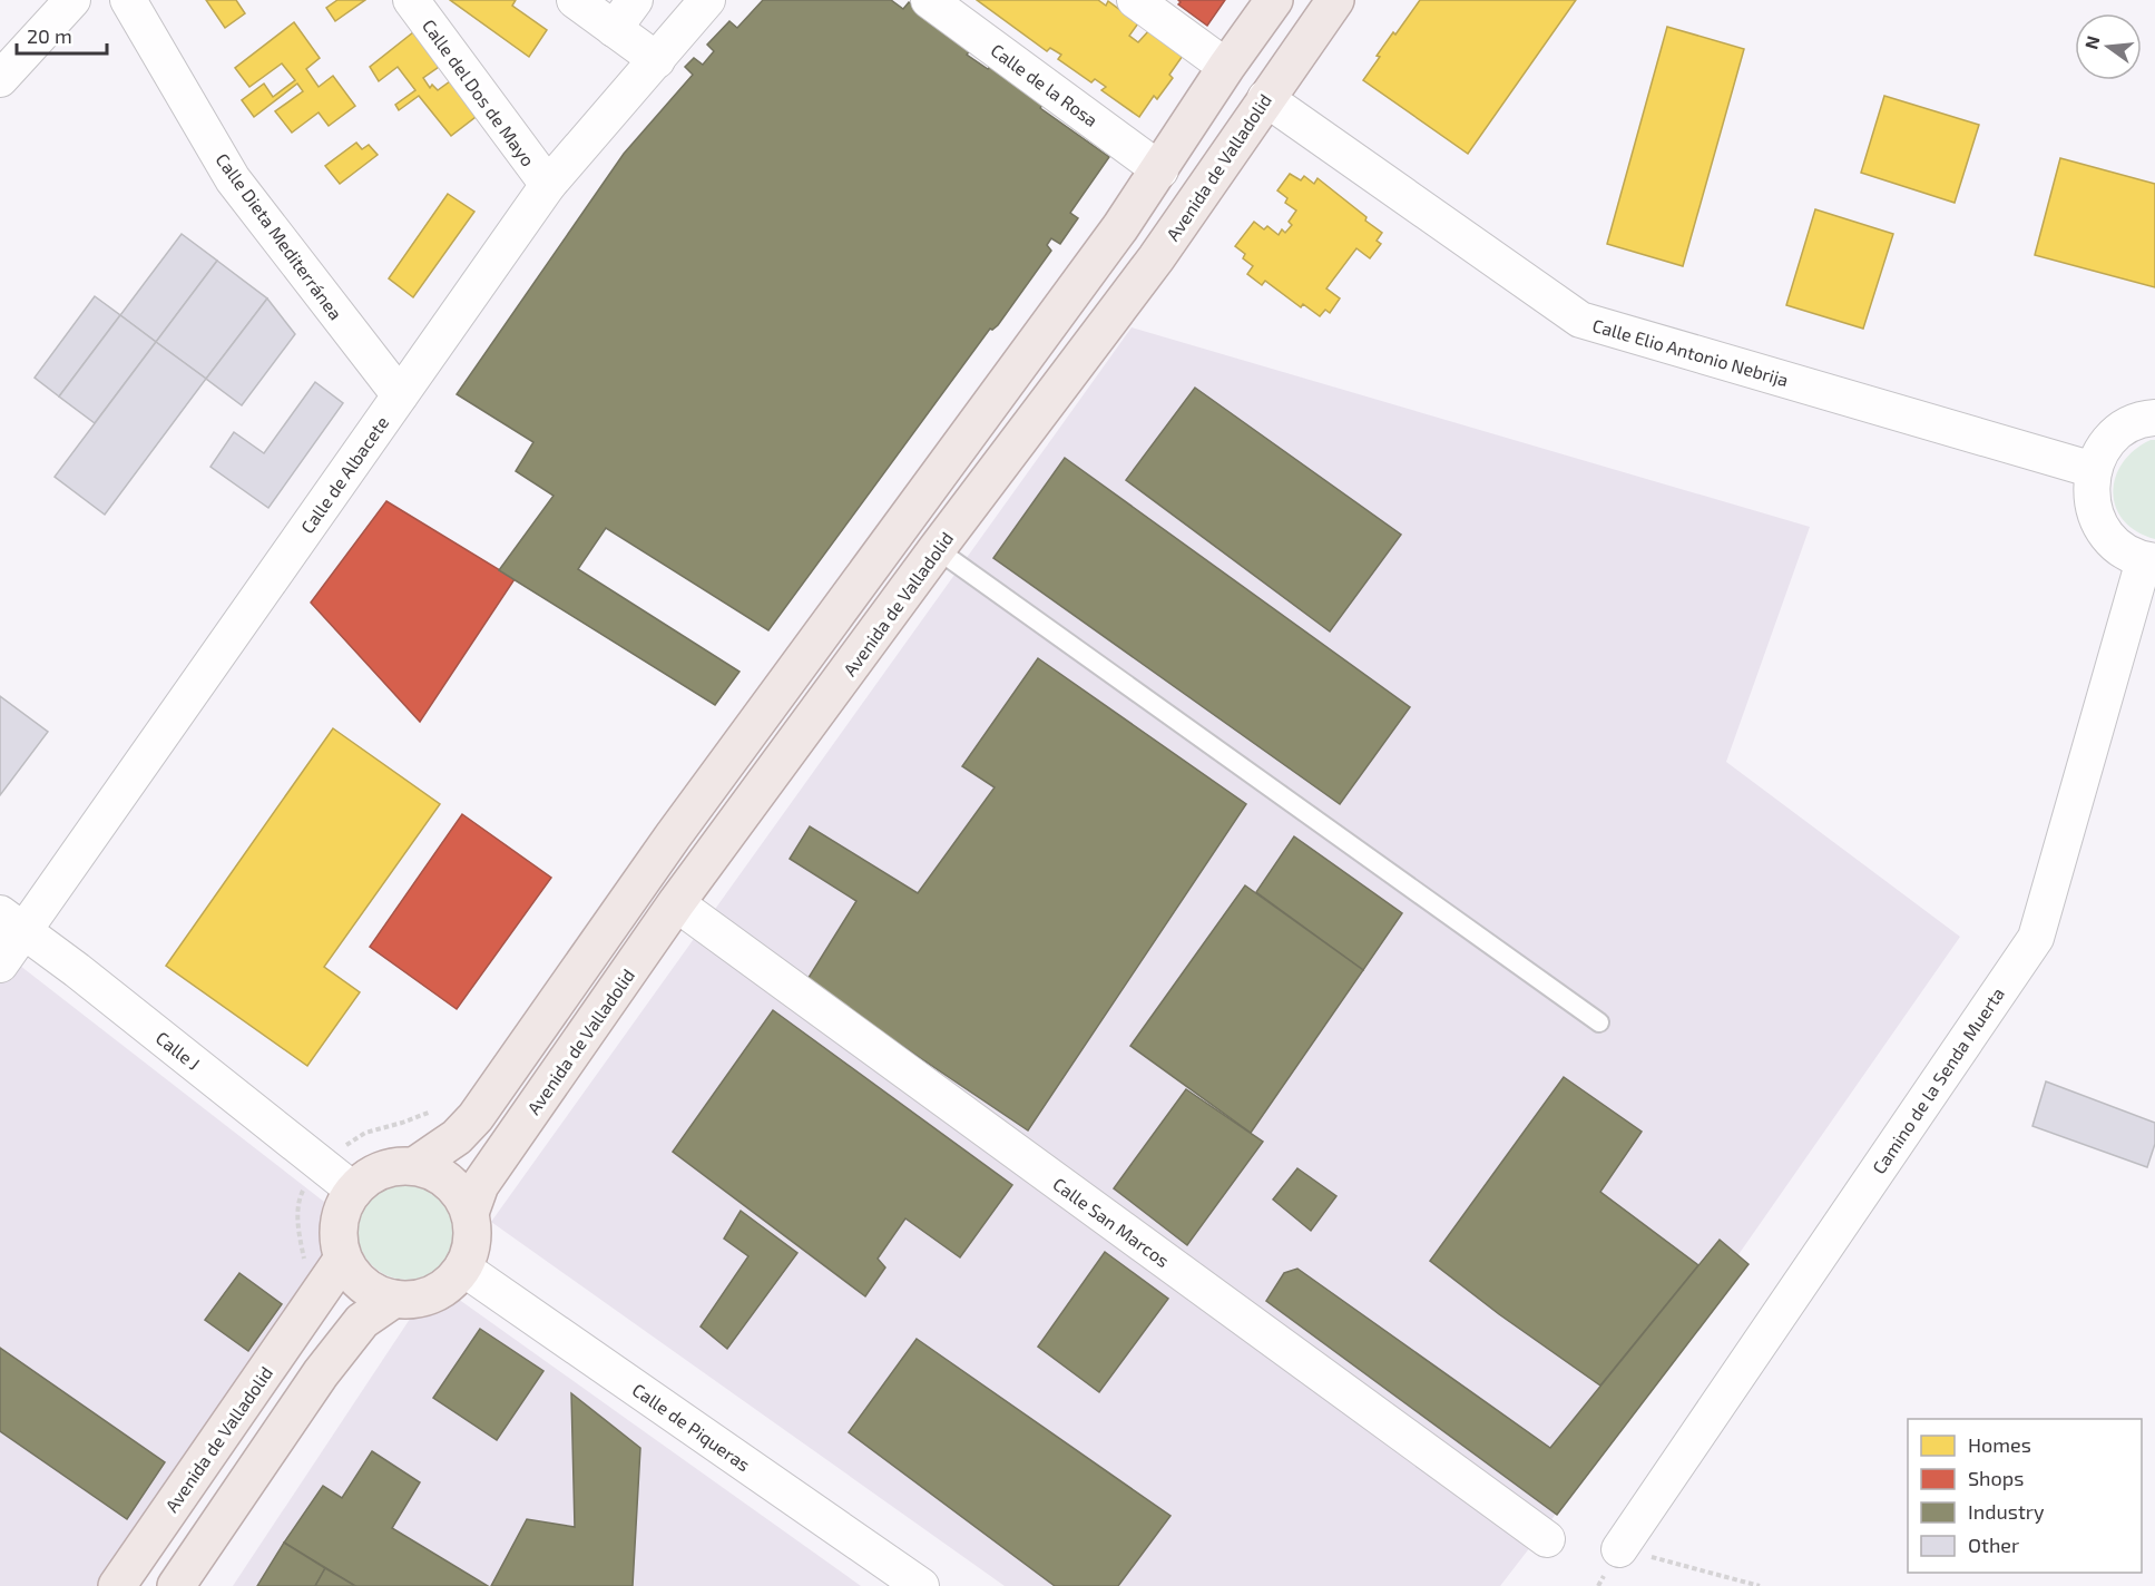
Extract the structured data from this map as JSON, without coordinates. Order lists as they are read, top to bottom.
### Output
{
  "streets": {
    "main road": ["Avenida de Valladolid"],
    "street": [
      "Calle de la Rosa",
      "Calle del Dos de Mayo",
      "Calle Dieta Mediterránea",
      "Calle Elio Antonio Nebrija",
      "Calle de Albacete",
      "Calle J",
      "Camino de la Senda Muerta",
      "Calle San Marcos",
      "Calle de Piqueras"
    ]
  },
  "crossings": [
    ["Calle del Dos de Mayo", "Calle de Albacete"],
    ["Avenida de Valladolid", "Calle Elio Antonio Nebrija"],
    ["Avenida de Valladolid", "Calle J"],
    ["Avenida de Valladolid", "Calle San Marcos"],
    ["Avenida de Valladolid", "Calle de Piqueras"],
    ["Calle Dieta Mediterránea", "Calle de Albacete"],
    ["Calle de Albacete", "Calle J"],
    ["Calle J", "Calle de Piqueras"]
  ],
  "legend": [
    "Homes",
    "Shops",
    "Industry",
    "Other"
  ],
  "scale_bar": "20 m",
  "north": "left"
}
